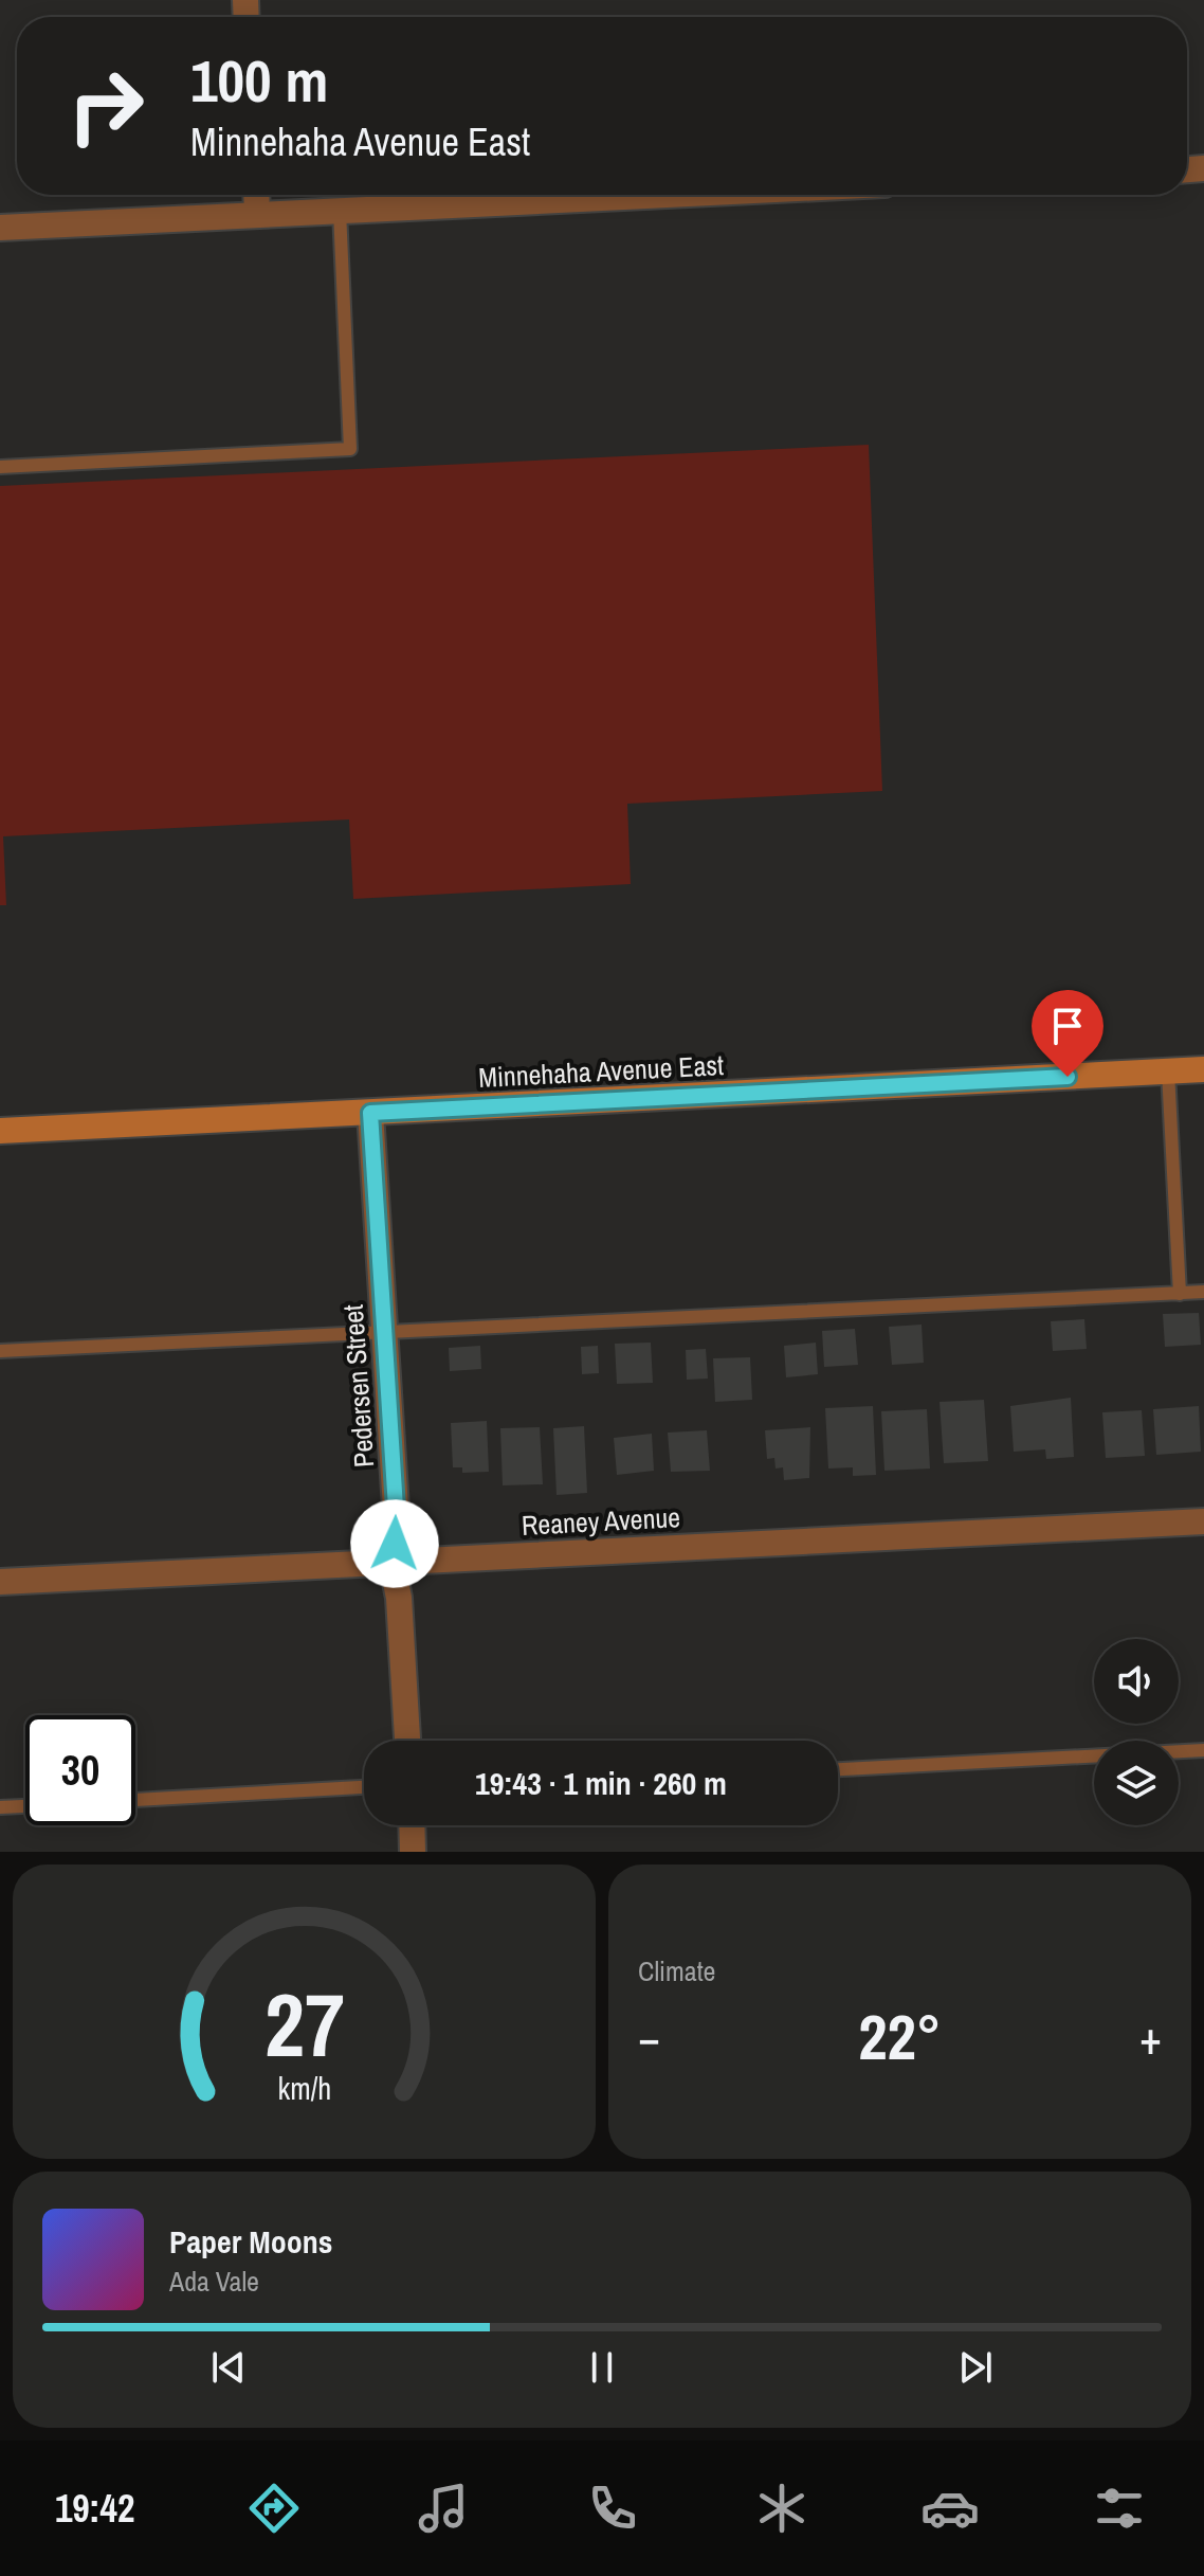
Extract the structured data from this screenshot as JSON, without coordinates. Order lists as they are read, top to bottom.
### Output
{
  "streets": {
    "main road": ["Minnehaha Avenue East"],
    "street": ["Pedersen Street", "Reaney Avenue"]
  },
  "crossings": [
    ["Minnehaha Avenue East", "Pedersen Street"],
    ["Pedersen Street", "Reaney Avenue"]
  ],
  "page": {
    "turn": ["100 m", "Minnehaha Avenue East"],
    "limit": "30",
    "trip": "19:43 · 1 min · 260 m",
    "tile": "Climate",
    "heat": ["−", "22°", "+"],
    "song": ["Paper Moons", "Ada Vale"],
    "tabs": "19:42",
    "gauge": ["27", "km/h"]
  }
}
